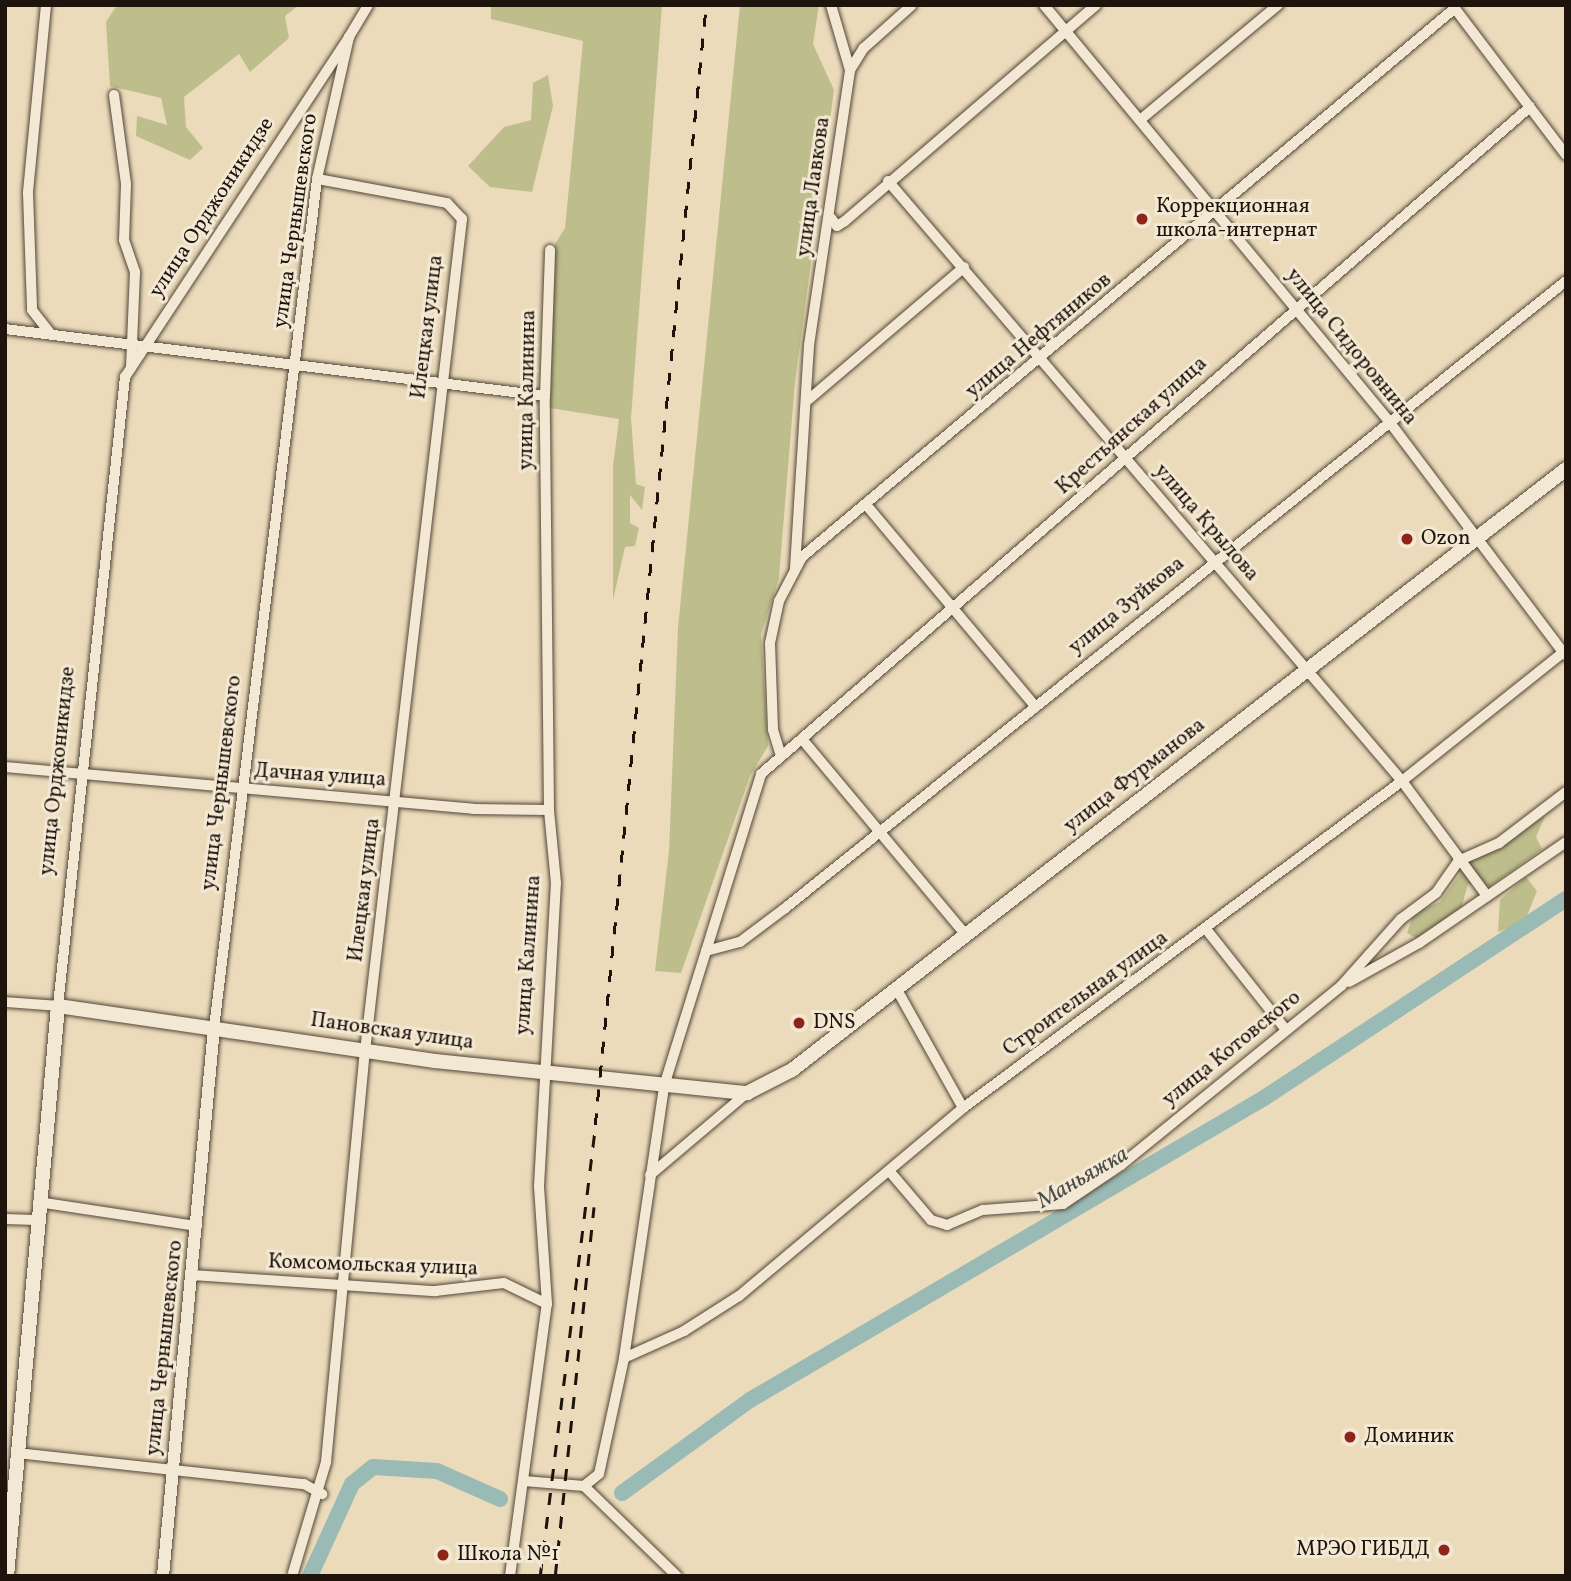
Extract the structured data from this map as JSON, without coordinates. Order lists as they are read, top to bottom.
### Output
{
  "streets": {
    "main road": ["улица Орджоникидзе", "улица Фурманова", "Пановская улица"],
    "street": [
      "улица Лавкова",
      "улица Чернышевского",
      "Илецкая улица",
      "улица Нефтяников",
      "улица Сидоровнина",
      "улица Калинина",
      "Крестьянская улица",
      "улица Крылова",
      "улица Зуйкова",
      "Дачная улица",
      "Строительная улица",
      "улица Котовского",
      "Комсомольская улица"
    ]
  },
  "crossings": [
    ["улица Лавкова", "улица Нефтяников"],
    ["улица Орджоникидзе", "улица Чернышевского"],
    ["улица Орджоникидзе", "Дачная улица"],
    ["улица Орджоникидзе", "Пановская улица"],
    ["улица Чернышевского", "Илецкая улица"],
    ["улица Чернышевского", "Дачная улица"],
    ["улица Чернышевского", "Пановская улица"],
    ["улица Чернышевского", "Комсомольская улица"],
    ["Илецкая улица", "Дачная улица"],
    ["Илецкая улица", "Пановская улица"],
    ["Илецкая улица", "Комсомольская улица"],
    ["улица Нефтяников", "улица Сидоровнина"],
    ["улица Нефтяников", "Крестьянская улица"],
    ["улица Нефтяников", "улица Крылова"],
    ["улица Сидоровнина", "Крестьянская улица"],
    ["улица Сидоровнина", "улица Зуйкова"],
    ["улица Сидоровнина", "улица Фурманова"],
    ["улица Сидоровнина", "Строительная улица"],
    ["улица Калинина", "Дачная улица"],
    ["улица Калинина", "Пановская улица"],
    ["улица Калинина", "Комсомольская улица"],
    ["Крестьянская улица", "улица Крылова"],
    ["Крестьянская улица", "улица Зуйкова"],
    ["улица Крылова", "улица Зуйкова"],
    ["улица Крылова", "улица Фурманова"],
    ["улица Крылова", "Строительная улица"],
    ["улица Крылова", "улица Котовского"],
    ["улица Фурманова", "Пановская улица"],
    ["Строительная улица", "улица Котовского"]
  ],
  "water": ["Маньяжка"],
  "places": [
    "Коррекционная школа-интернат",
    "Ozon",
    "DNS",
    "Доминик",
    "МРЭО ГИБДД",
    "Школа №1"
  ]
}
